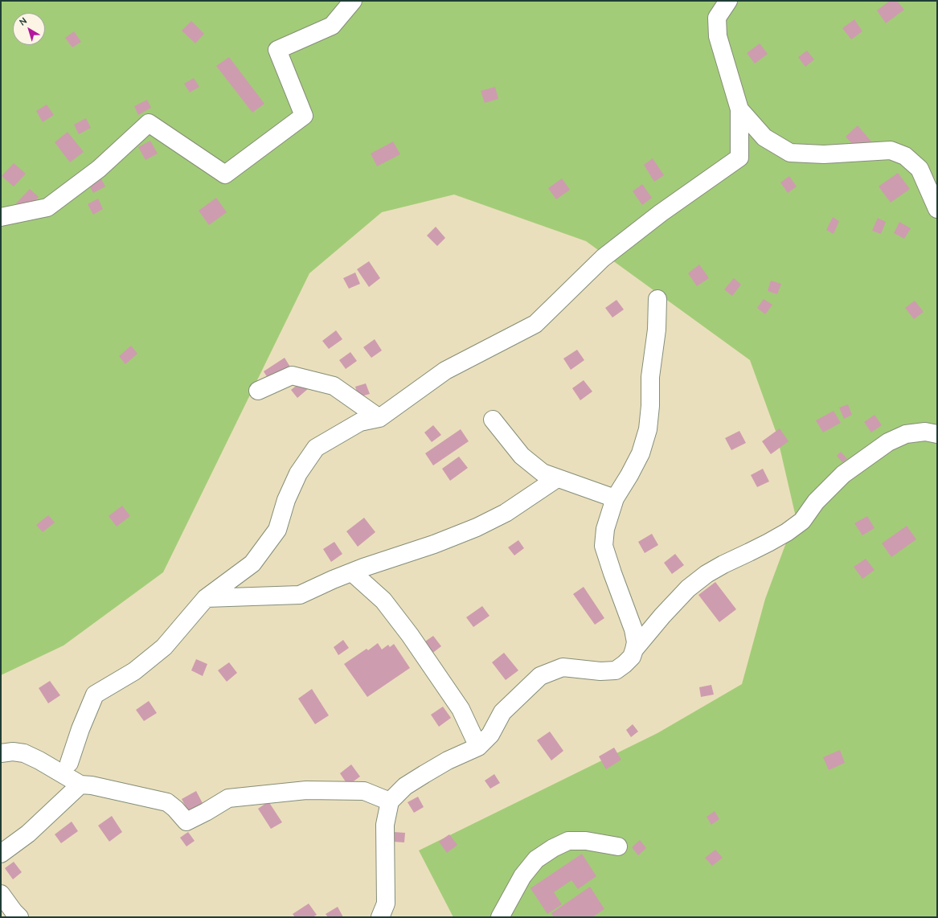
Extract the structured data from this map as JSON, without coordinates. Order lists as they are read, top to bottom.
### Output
{
  "north": "top left"
}
